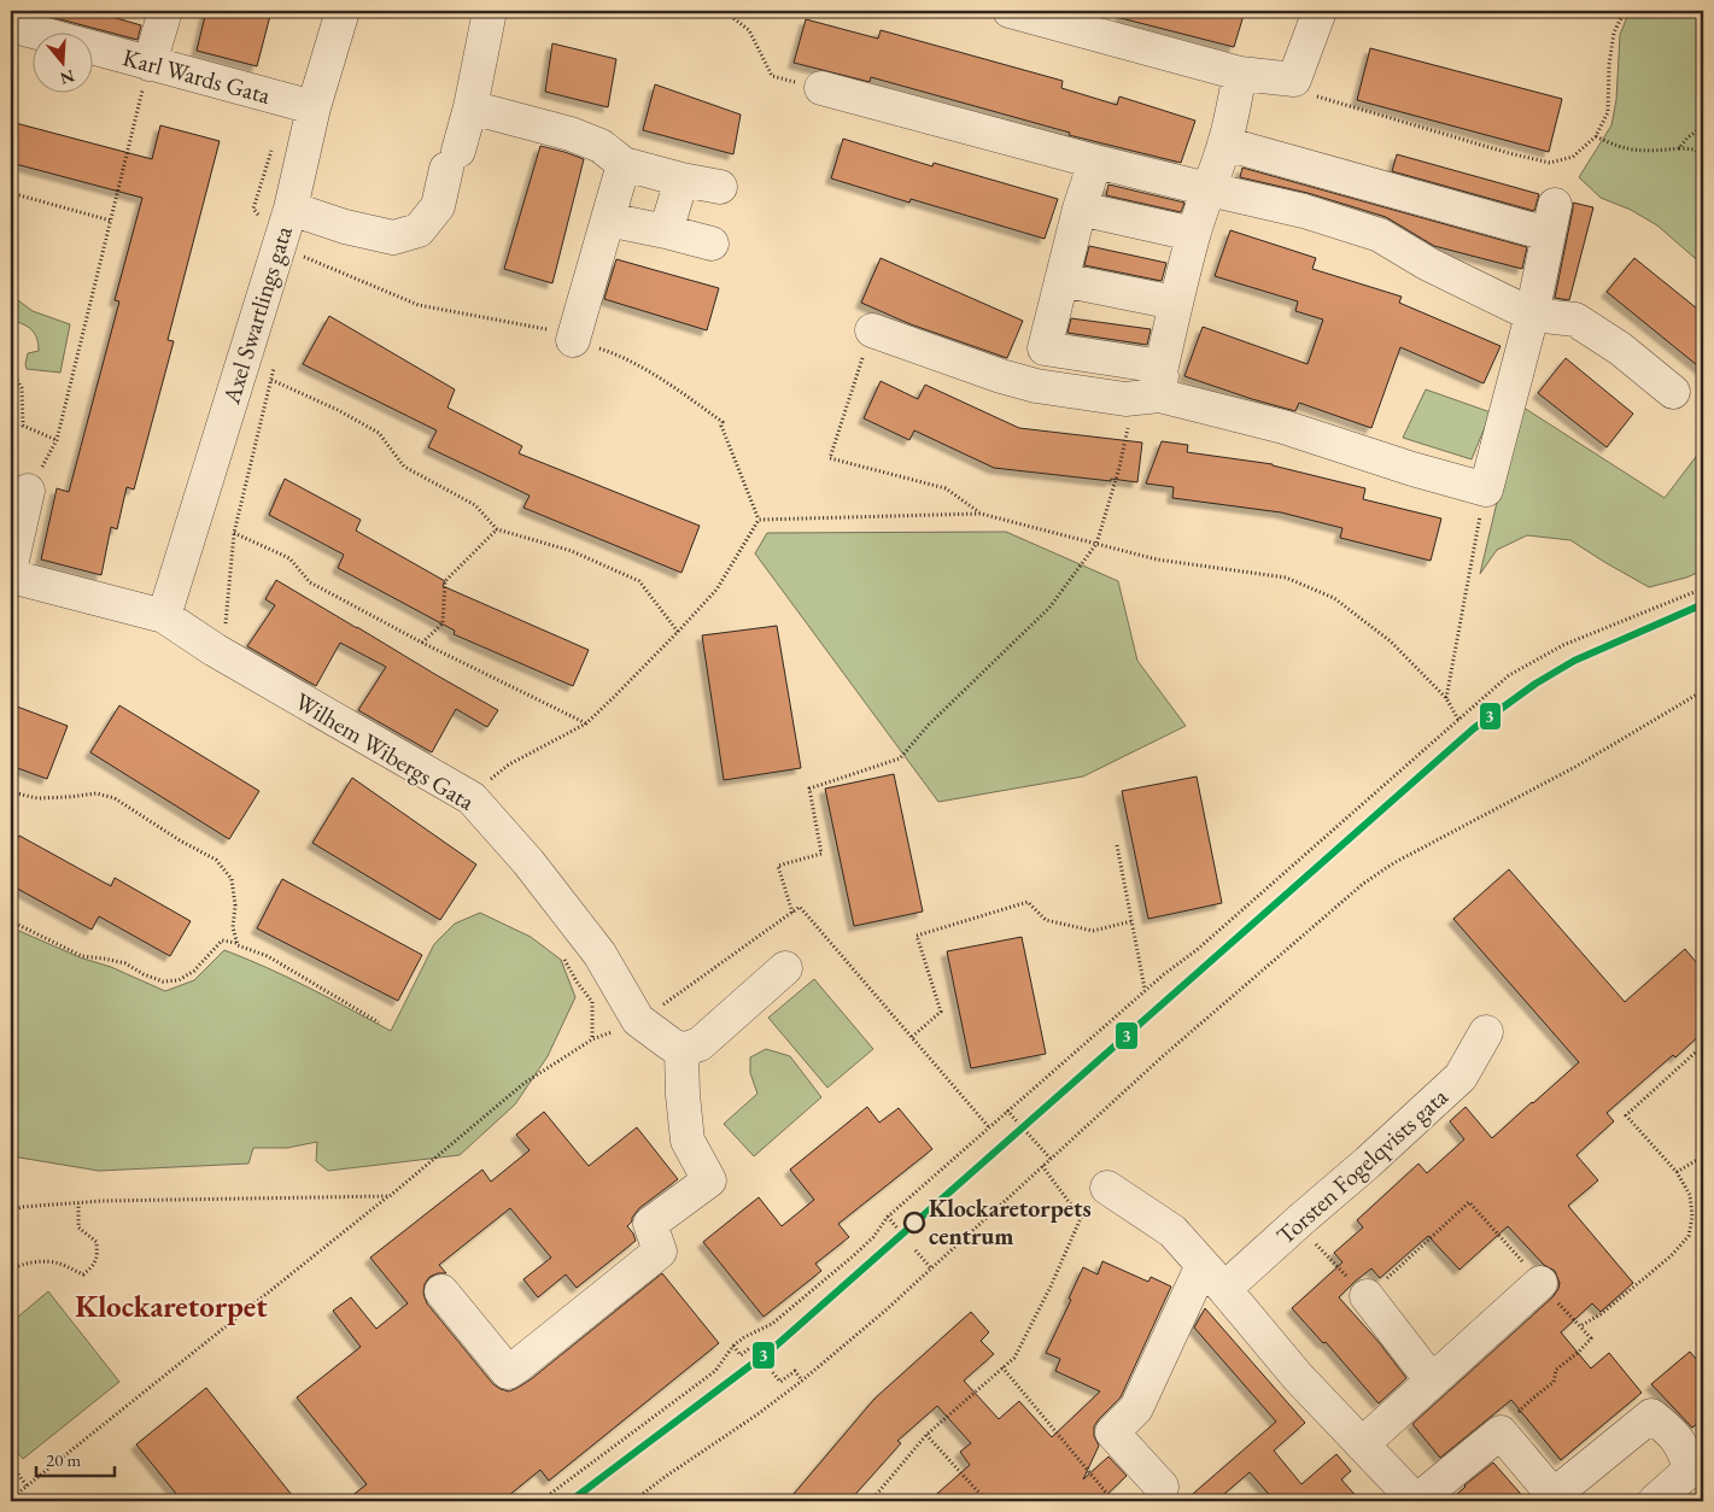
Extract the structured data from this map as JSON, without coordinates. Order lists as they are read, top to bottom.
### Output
{
  "streets": {
    "street": [
      "Karl Wards Gata",
      "Axel Swartlings gata",
      "Wilhem Wibergs Gata",
      "Torsten Fogelqvists gata"
    ]
  },
  "crossings": [
    ["Karl Wards Gata", "Axel Swartlings gata"],
    ["Axel Swartlings gata", "Wilhem Wibergs Gata"]
  ],
  "districts": ["Klockaretorpet"],
  "places": ["Klockaretorpets centrum"],
  "lines": ["transit line 3"],
  "scale_bar": "20 m",
  "north": "bottom"
}
